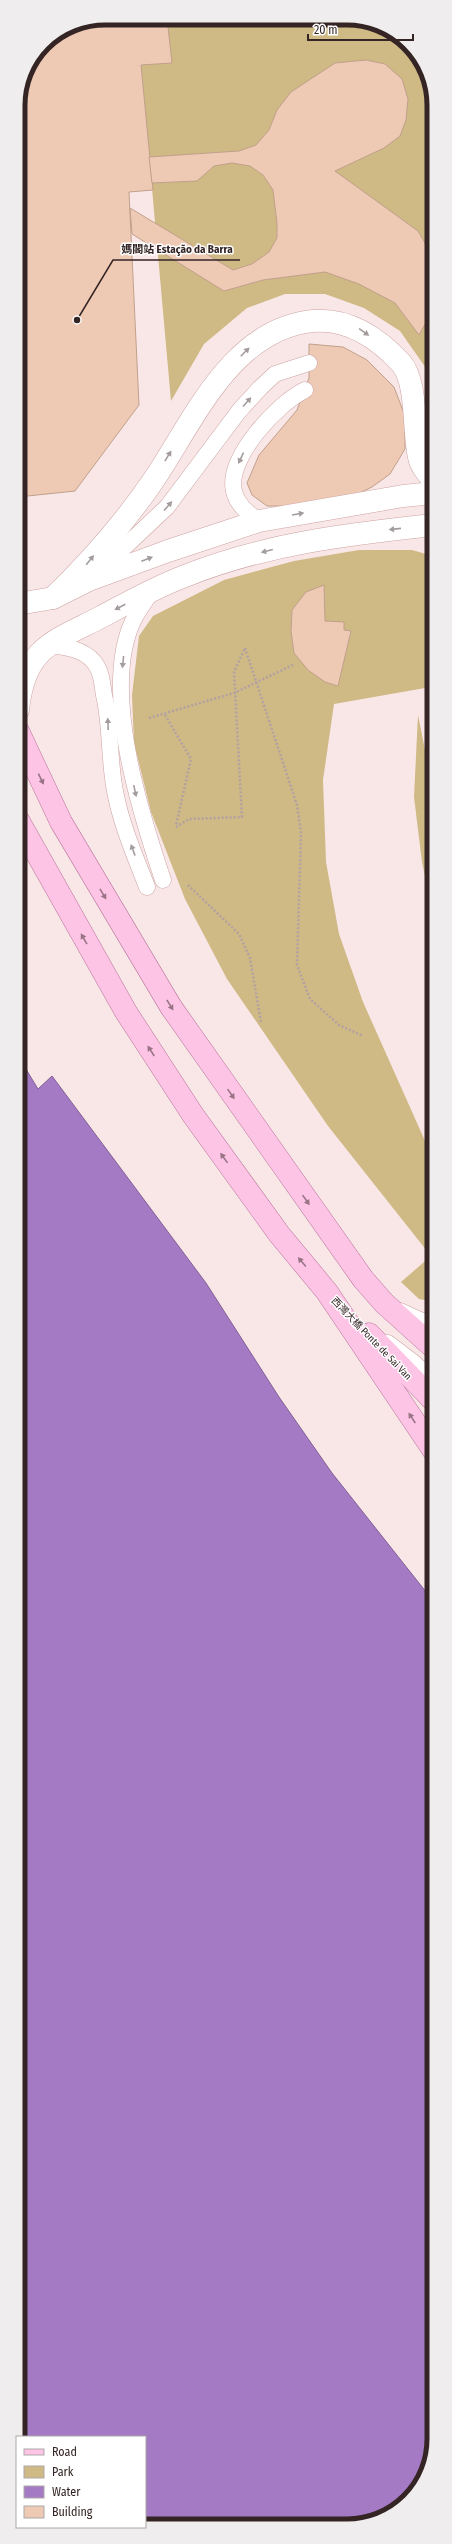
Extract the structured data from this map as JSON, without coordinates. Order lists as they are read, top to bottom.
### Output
{
  "streets": {
    "main road": ["西灣大橋 Ponte de Sai Van"]
  },
  "places": ["媽閣站 Estação da Barra"],
  "legend": [
    "Road",
    "Park",
    "Water",
    "Building"
  ],
  "scale_bar": "20 m"
}
